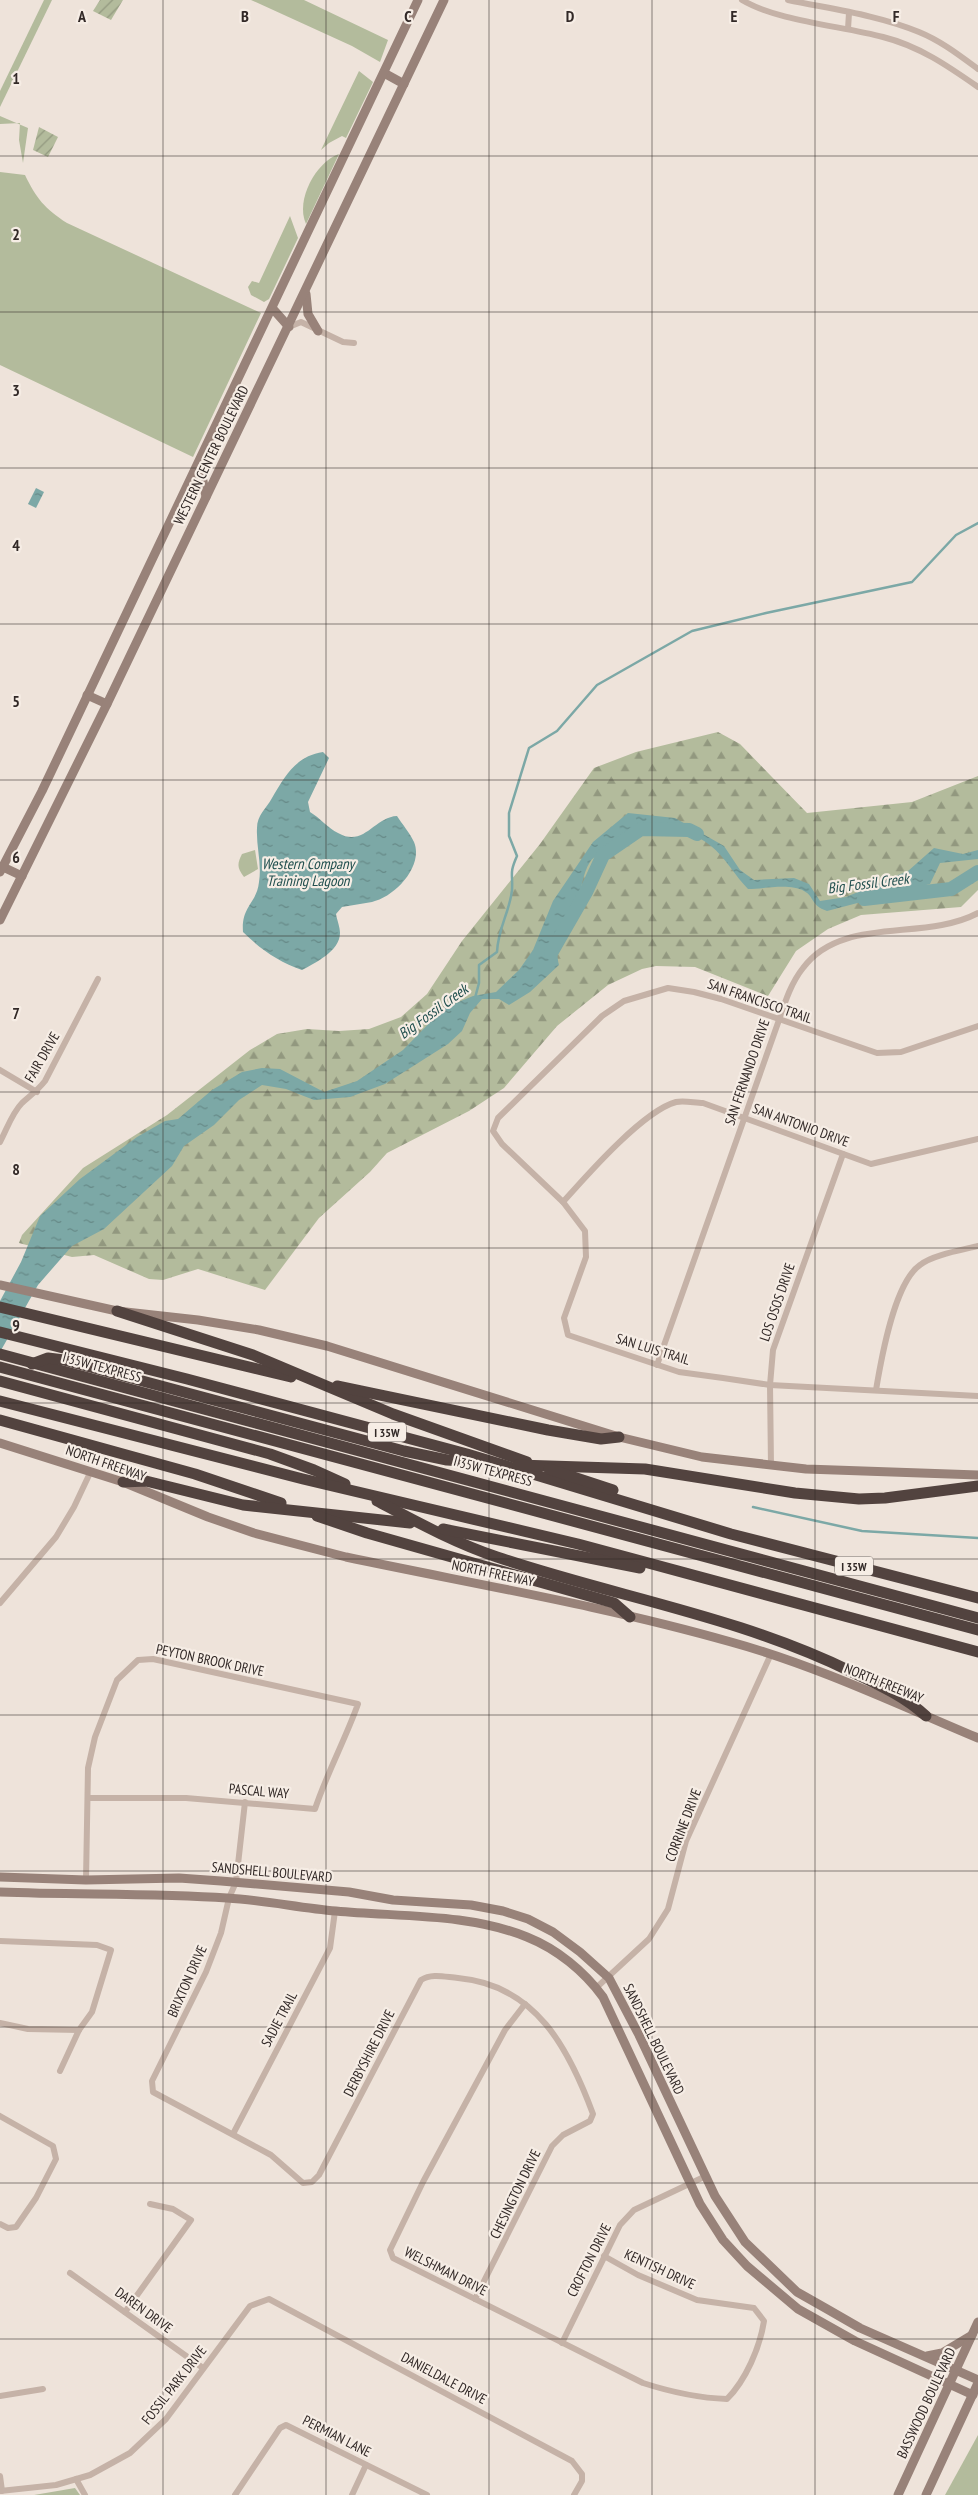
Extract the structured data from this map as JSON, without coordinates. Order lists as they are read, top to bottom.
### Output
{
  "streets": {
    "highway": ["I 35W TEXPRESS", "I 35W"],
    "main road": [
      "WESTERN CENTER BOULEVARD",
      "NORTH FREEWAY",
      "SANDSHELL BOULEVARD",
      "BASSWOOD BOULEVARD"
    ],
    "street": [
      "SAN FRANCISCO TRAIL",
      "FAIR DRIVE",
      "SAN FERNANDO DRIVE",
      "SAN ANTONIO DRIVE",
      "LOS OSOS DRIVE",
      "SAN LUIS TRAIL",
      "PEYTON BROOK DRIVE",
      "PASCAL WAY",
      "CORRINE DRIVE",
      "BRIXTON DRIVE",
      "SADIE TRAIL",
      "DERBYSHIRE DRIVE",
      "CHESINGTON DRIVE",
      "CROFTON DRIVE",
      "KENTISH DRIVE",
      "WELSHMAN DRIVE",
      "DAREN DRIVE",
      "DANIELDALE DRIVE",
      "FOSSIL PARK DRIVE",
      "PERMIAN LANE"
    ]
  },
  "crossings": [
    ["SAN FRANCISCO TRAIL", "SAN FERNANDO DRIVE"],
    ["SAN FRANCISCO TRAIL", "SAN LUIS TRAIL"],
    ["SAN FERNANDO DRIVE", "SAN ANTONIO DRIVE"],
    ["SAN FERNANDO DRIVE", "SAN LUIS TRAIL"],
    ["SAN ANTONIO DRIVE", "LOS OSOS DRIVE"],
    ["SAN ANTONIO DRIVE", "SAN LUIS TRAIL"],
    ["LOS OSOS DRIVE", "SAN LUIS TRAIL"],
    ["NORTH FREEWAY", "CORRINE DRIVE"],
    ["PEYTON BROOK DRIVE", "PASCAL WAY"],
    ["PEYTON BROOK DRIVE", "SANDSHELL BOULEVARD"],
    ["PASCAL WAY", "BRIXTON DRIVE"],
    ["CORRINE DRIVE", "SANDSHELL BOULEVARD"],
    ["SANDSHELL BOULEVARD", "BRIXTON DRIVE"],
    ["SANDSHELL BOULEVARD", "SADIE TRAIL"],
    ["SANDSHELL BOULEVARD", "CROFTON DRIVE"],
    ["SANDSHELL BOULEVARD", "BASSWOOD BOULEVARD"],
    ["BRIXTON DRIVE", "DERBYSHIRE DRIVE"],
    ["SADIE TRAIL", "DERBYSHIRE DRIVE"],
    ["DERBYSHIRE DRIVE", "CHESINGTON DRIVE"],
    ["DERBYSHIRE DRIVE", "WELSHMAN DRIVE"],
    ["CHESINGTON DRIVE", "WELSHMAN DRIVE"],
    ["CROFTON DRIVE", "KENTISH DRIVE"],
    ["CROFTON DRIVE", "WELSHMAN DRIVE"],
    ["KENTISH DRIVE", "WELSHMAN DRIVE"],
    ["DAREN DRIVE", "FOSSIL PARK DRIVE"],
    ["DANIELDALE DRIVE", "FOSSIL PARK DRIVE"]
  ],
  "water": ["Western Company Training Lagoon", "Big Fossil Creek"],
  "grid": {
    "columns": [
      "A",
      "B",
      "C",
      "D",
      "E",
      "F"
    ],
    "rows": [
      "1",
      "2",
      "3",
      "4",
      "5",
      "6",
      "7",
      "8",
      "9"
    ]
  }
}
